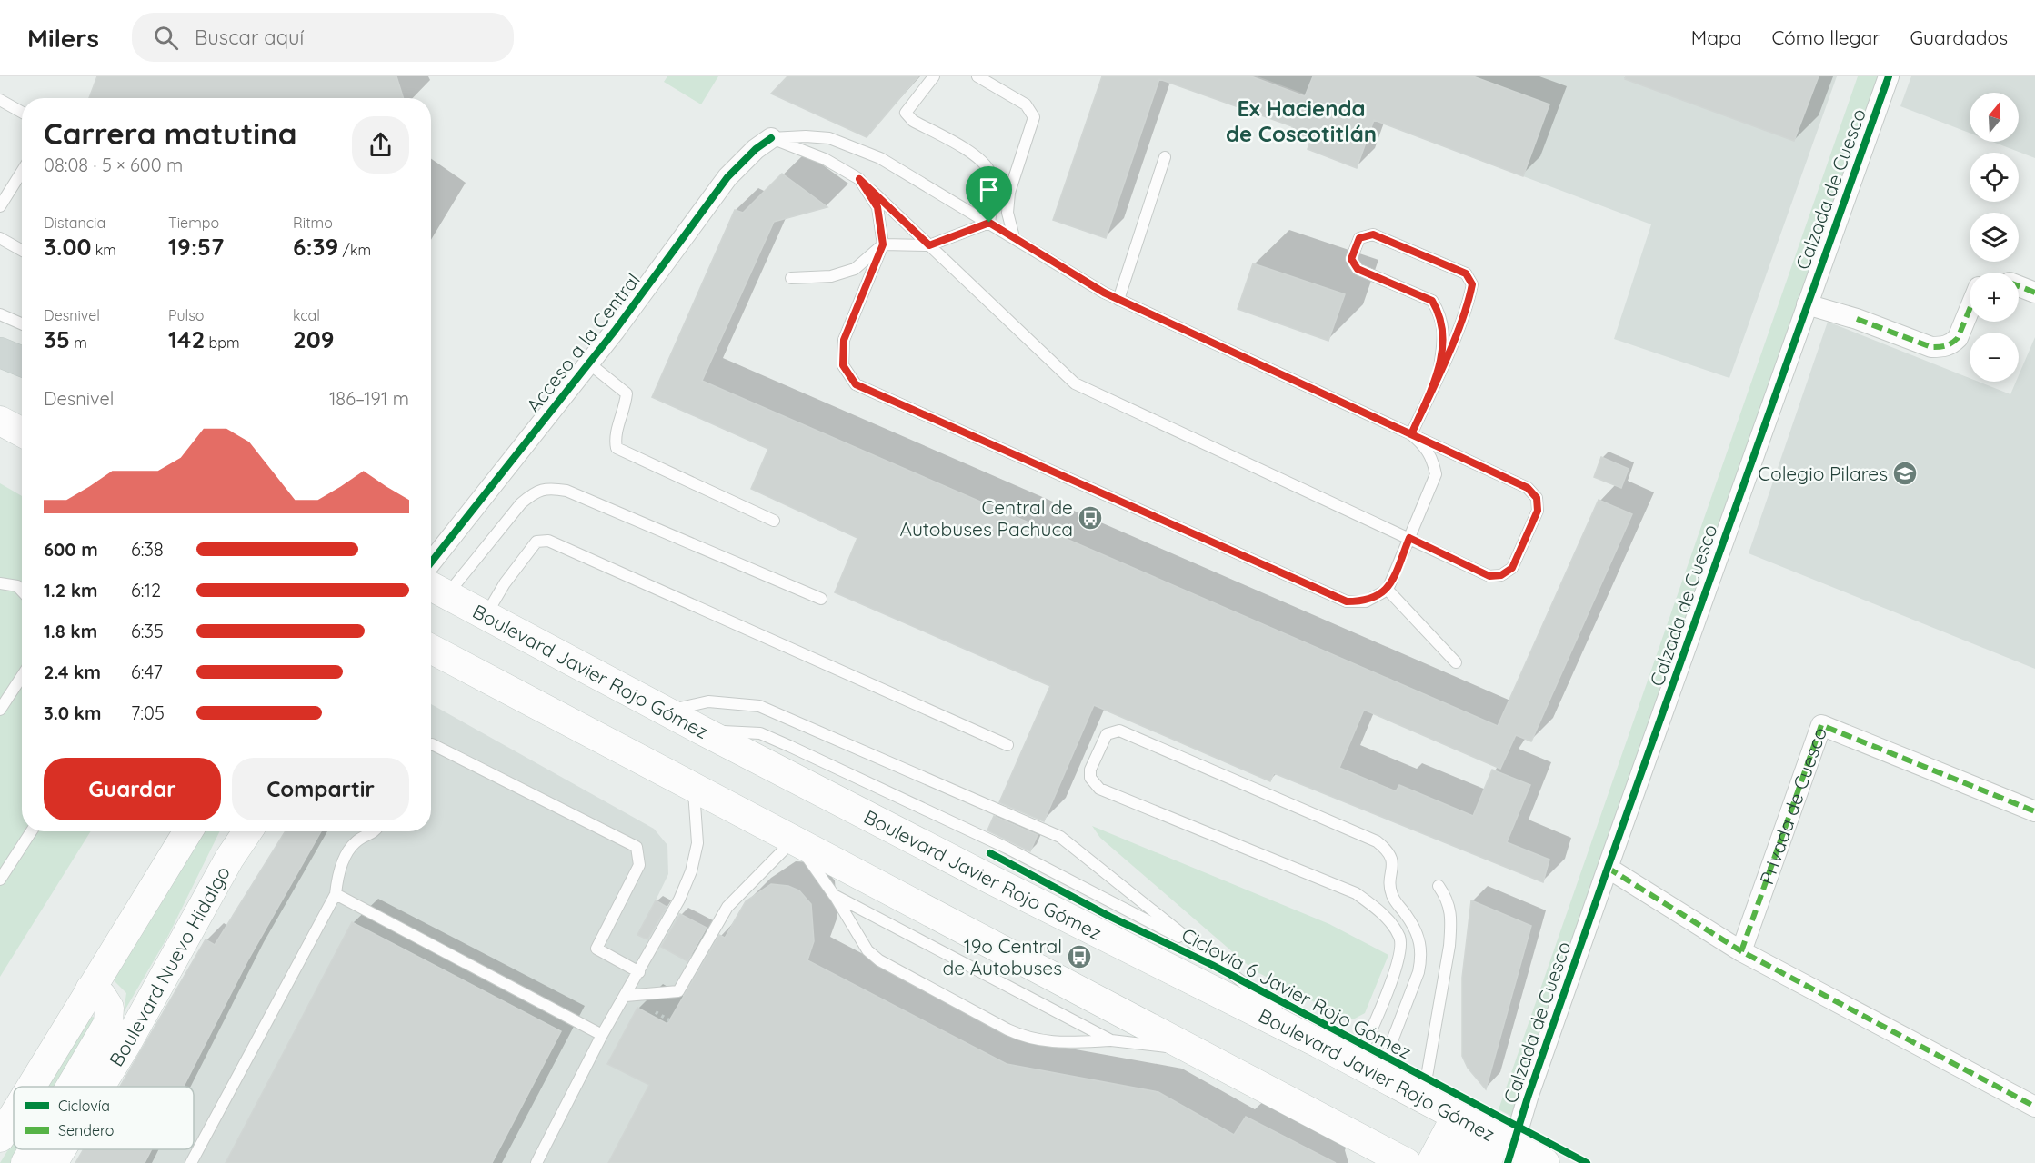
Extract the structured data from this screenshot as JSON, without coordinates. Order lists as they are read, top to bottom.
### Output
{
  "streets": {
    "main road": ["Boulevard Javier Rojo Gómez", "Boulevard Nuevo Hidalgo"],
    "street": ["Calzada de Cuesco", "Acceso a la Central", "Privada de Cuesco"],
    "cycle path": ["Ciclovía 6 Javier Rojo Gómez"]
  },
  "crossings": [
    ["Calzada de Cuesco", "Boulevard Javier Rojo Gómez"]
  ],
  "districts": ["Ex Hacienda de Coscotitlán"],
  "places": {
    "school or university": ["Colegio Pilares"],
    "bus stop": ["Central de Autobuses Pachuca", "19o Central de Autobuses"]
  },
  "legend": ["Ciclovía", "Sendero"],
  "north": "top",
  "page": {
    "header": "Milers",
    "search": "Buscar aquí",
    "nav": ["Mapa", "Cómo llegar", "Guardados"],
    "map_buttons": ["+", "−"],
    "heading": ["Carrera matutina", "08:08 · 5 × 600 m"],
    "stats": [
      ["Distancia", "3.00 km"],
      ["Tiempo", "19:57"],
      ["Ritmo", "6:39 /km"],
      ["Desnivel", "35 m"],
      ["Pulso", "142 bpm"],
      ["kcal", "209"]
    ],
    "chart": ["Desnivel", "186–191 m"],
    "list": [
      {
        "name": "600 m",
        "note": "6:38"
      },
      {
        "name": "1.2 km",
        "note": "6:12"
      },
      {
        "name": "1.8 km",
        "note": "6:35"
      },
      {
        "name": "2.4 km",
        "note": "6:47"
      },
      {
        "name": "3.0 km",
        "note": "7:05"
      }
    ],
    "buttons": ["Guardar", "Compartir"]
  }
}
